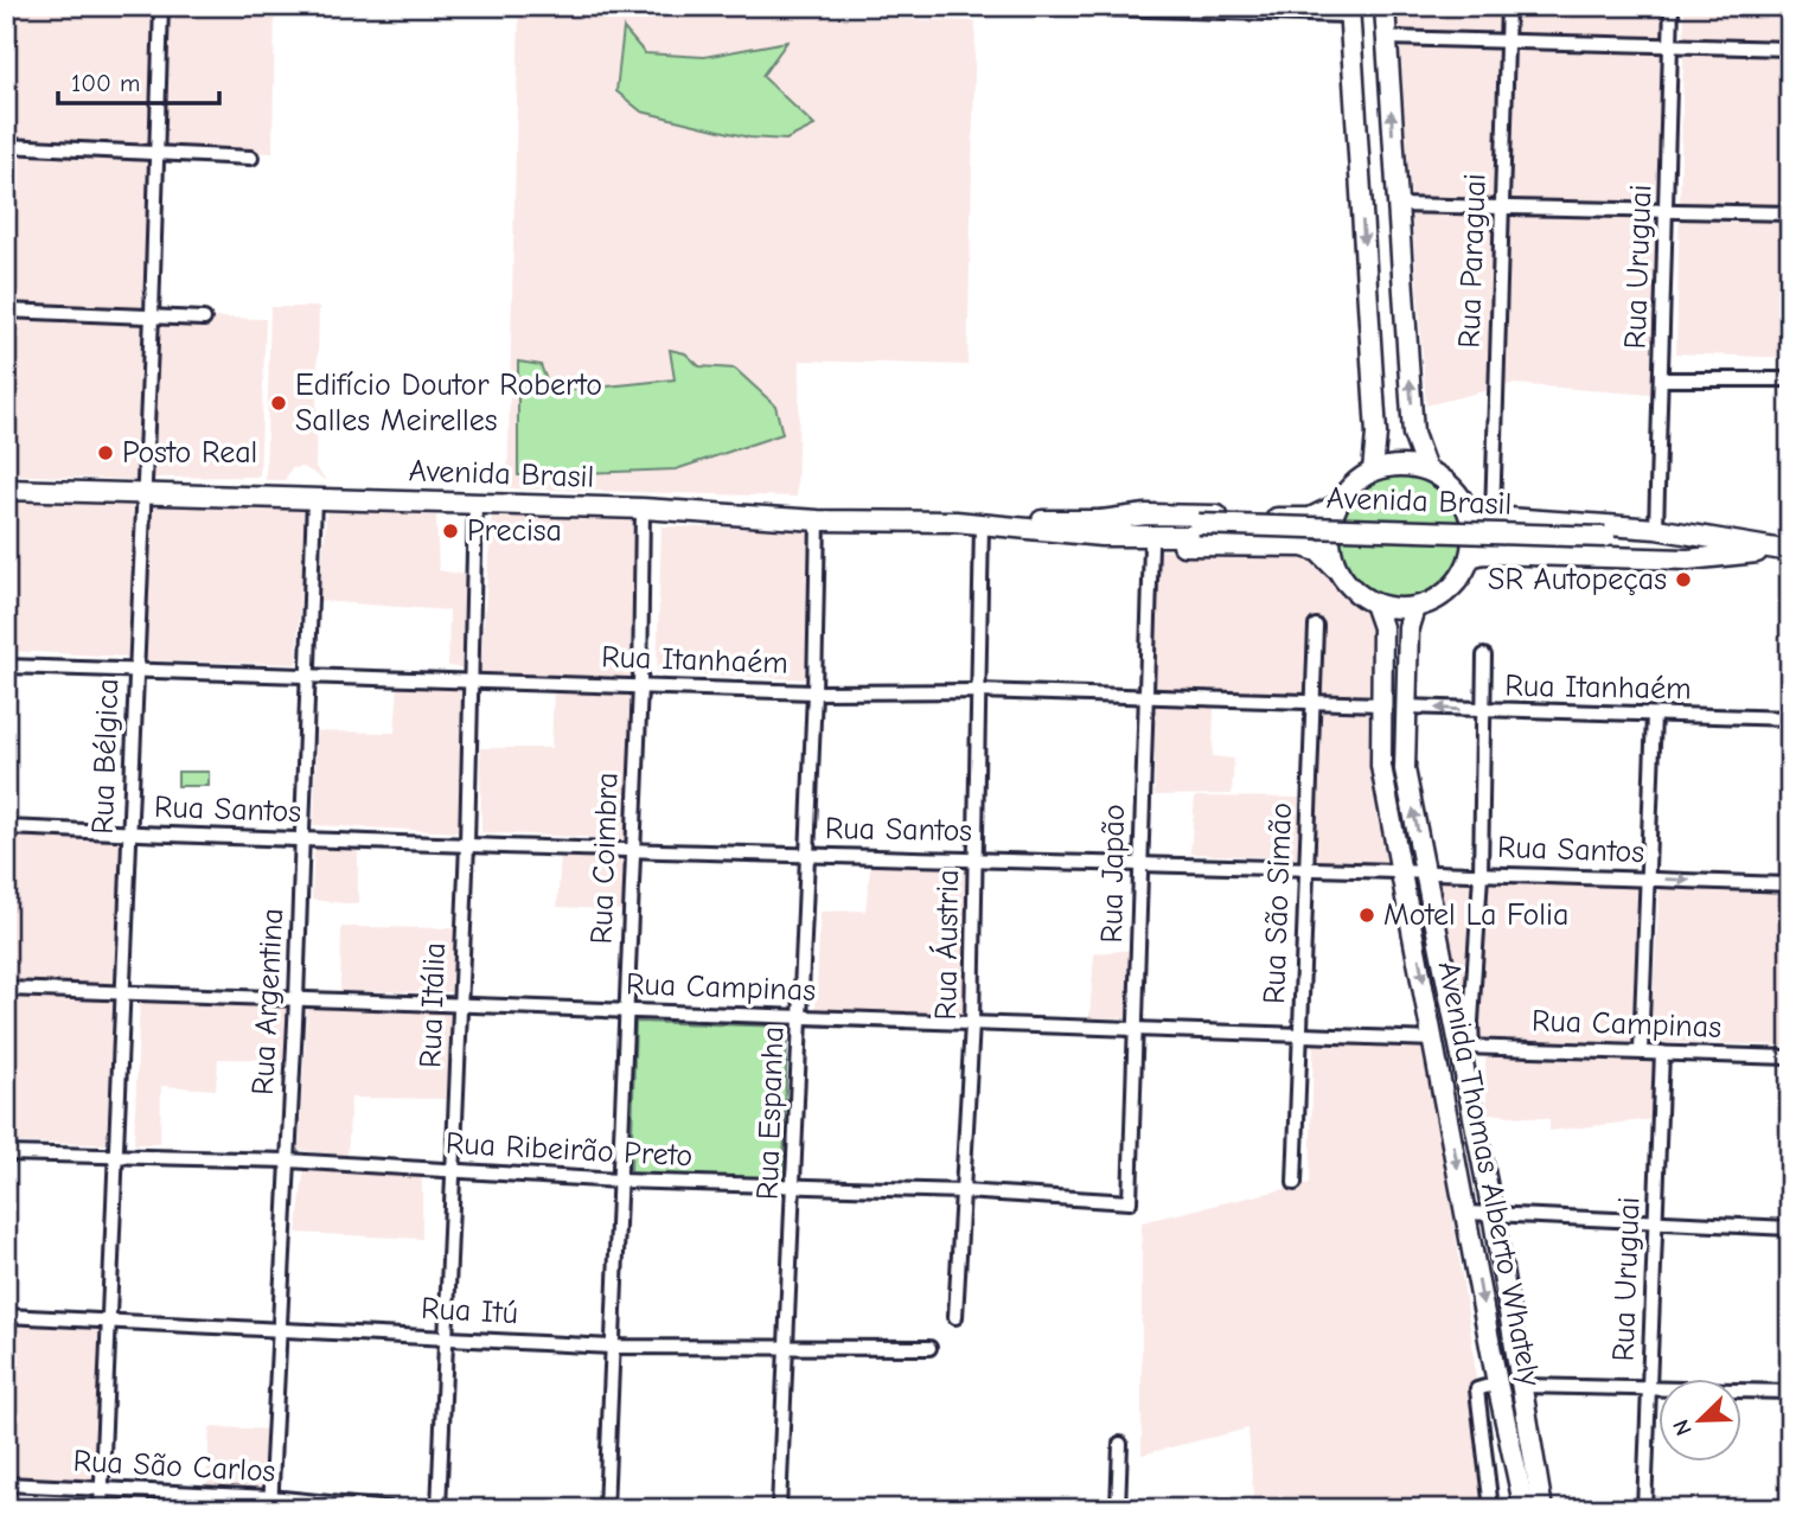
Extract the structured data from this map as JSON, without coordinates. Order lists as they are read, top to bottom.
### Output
{
  "streets": {
    "main road": ["Avenida Brasil", "Avenida Thomas Alberto Whately"],
    "street": [
      "Rua Paraguai",
      "Rua Uruguai",
      "Rua Itanhaém",
      "Rua Bélgica",
      "Rua Santos",
      "Rua Coimbra",
      "Rua Japão",
      "Rua São Simão",
      "Rua Áustria",
      "Rua Campinas",
      "Rua Argentina",
      "Rua Itália",
      "Rua Espanha",
      "Rua Ribeirão Preto",
      "Rua Itú",
      "Rua São Carlos"
    ]
  },
  "crossings": [
    ["Rua Paraguai", "Avenida Brasil"],
    ["Rua Uruguai", "Avenida Brasil"],
    ["Rua Uruguai", "Rua Campinas"],
    ["Avenida Brasil", "Rua Bélgica"],
    ["Avenida Brasil", "Rua Coimbra"],
    ["Avenida Brasil", "Rua Japão"],
    ["Avenida Brasil", "Rua Áustria"],
    ["Avenida Brasil", "Rua Argentina"],
    ["Avenida Brasil", "Rua Itália"],
    ["Avenida Brasil", "Rua Espanha"],
    ["Avenida Brasil", "Avenida Thomas Alberto Whately"],
    ["Rua Itanhaém", "Rua Bélgica"],
    ["Rua Itanhaém", "Rua Coimbra"],
    ["Rua Itanhaém", "Rua Japão"],
    ["Rua Itanhaém", "Rua São Simão"],
    ["Rua Itanhaém", "Rua Áustria"],
    ["Rua Itanhaém", "Rua Argentina"],
    ["Rua Itanhaém", "Rua Itália"],
    ["Rua Itanhaém", "Rua Espanha"],
    ["Rua Itanhaém", "Avenida Thomas Alberto Whately"],
    ["Rua Bélgica", "Rua Santos"],
    ["Rua Bélgica", "Rua Campinas"],
    ["Rua Bélgica", "Rua Ribeirão Preto"],
    ["Rua Bélgica", "Rua Itú"],
    ["Rua Bélgica", "Rua São Carlos"],
    ["Rua Santos", "Rua Coimbra"],
    ["Rua Santos", "Rua Japão"],
    ["Rua Santos", "Rua São Simão"],
    ["Rua Santos", "Rua Áustria"],
    ["Rua Santos", "Rua Argentina"],
    ["Rua Santos", "Rua Itália"],
    ["Rua Santos", "Rua Espanha"],
    ["Rua Santos", "Avenida Thomas Alberto Whately"],
    ["Rua Coimbra", "Rua Campinas"],
    ["Rua Coimbra", "Rua Ribeirão Preto"],
    ["Rua Coimbra", "Rua Itú"],
    ["Rua Japão", "Rua Campinas"],
    ["Rua Japão", "Rua Ribeirão Preto"],
    ["Rua São Simão", "Rua Campinas"],
    ["Rua Áustria", "Rua Campinas"],
    ["Rua Áustria", "Rua Ribeirão Preto"],
    ["Rua Campinas", "Rua Argentina"],
    ["Rua Campinas", "Rua Itália"],
    ["Rua Campinas", "Rua Espanha"],
    ["Rua Campinas", "Avenida Thomas Alberto Whately"],
    ["Rua Argentina", "Rua Ribeirão Preto"],
    ["Rua Argentina", "Rua Itú"],
    ["Rua Argentina", "Rua São Carlos"],
    ["Rua Itália", "Rua Ribeirão Preto"],
    ["Rua Itália", "Rua Itú"],
    ["Rua Espanha", "Rua Ribeirão Preto"],
    ["Rua Espanha", "Rua Itú"]
  ],
  "places": [
    "Edifício Doutor Roberto Salles Meirelles",
    "Posto Real",
    "Precisa",
    "SR Autopeças",
    "Motel La Folia"
  ],
  "scale_bar": "100 m",
  "north": "bottom left"
}
